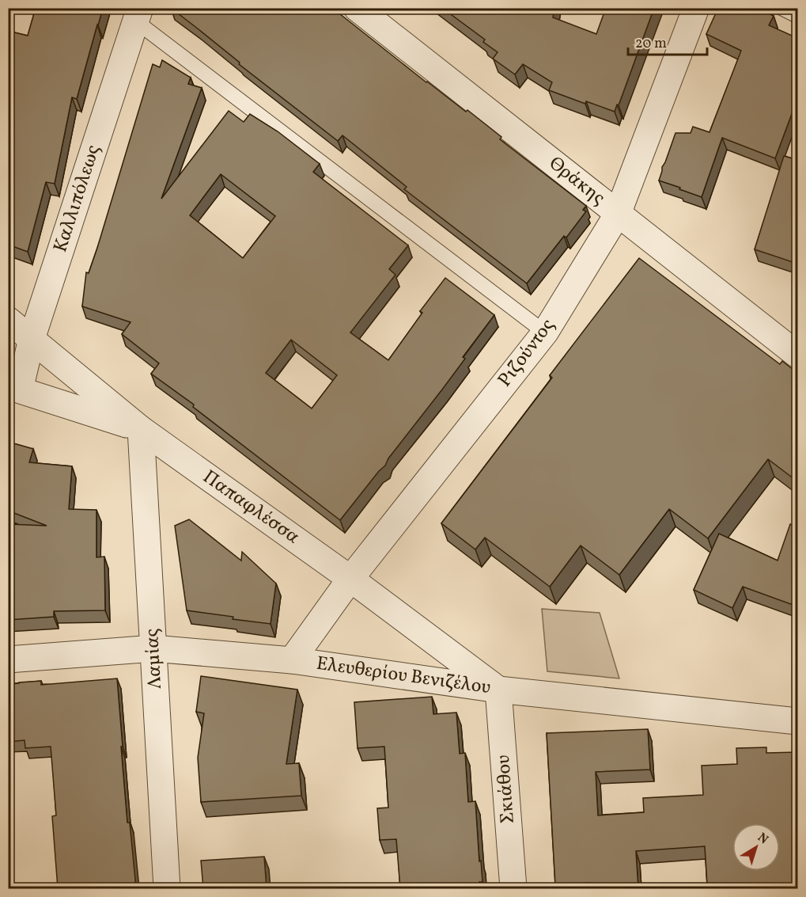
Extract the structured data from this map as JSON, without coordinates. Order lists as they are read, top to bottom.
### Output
{
  "streets": {
    "street": [
      "Θράκης",
      "Καλλιπόλεως",
      "Ριζούντος",
      "Παπαφλέσσα",
      "Λαμίας",
      "Ελευθερίου Βενιζέλου",
      "Σκιάθου"
    ]
  },
  "crossings": [
    ["Θράκης", "Ριζούντος"],
    ["Καλλιπόλεως", "Παπαφλέσσα"],
    ["Ριζούντος", "Παπαφλέσσα"],
    ["Ριζούντος", "Ελευθερίου Βενιζέλου"],
    ["Παπαφλέσσα", "Λαμίας"],
    ["Παπαφλέσσα", "Ελευθερίου Βενιζέλου"],
    ["Παπαφλέσσα", "Σκιάθου"],
    ["Λαμίας", "Ελευθερίου Βενιζέλου"],
    ["Ελευθερίου Βενιζέλου", "Σκιάθου"]
  ],
  "scale_bar": "20 m",
  "north": "top right"
}
